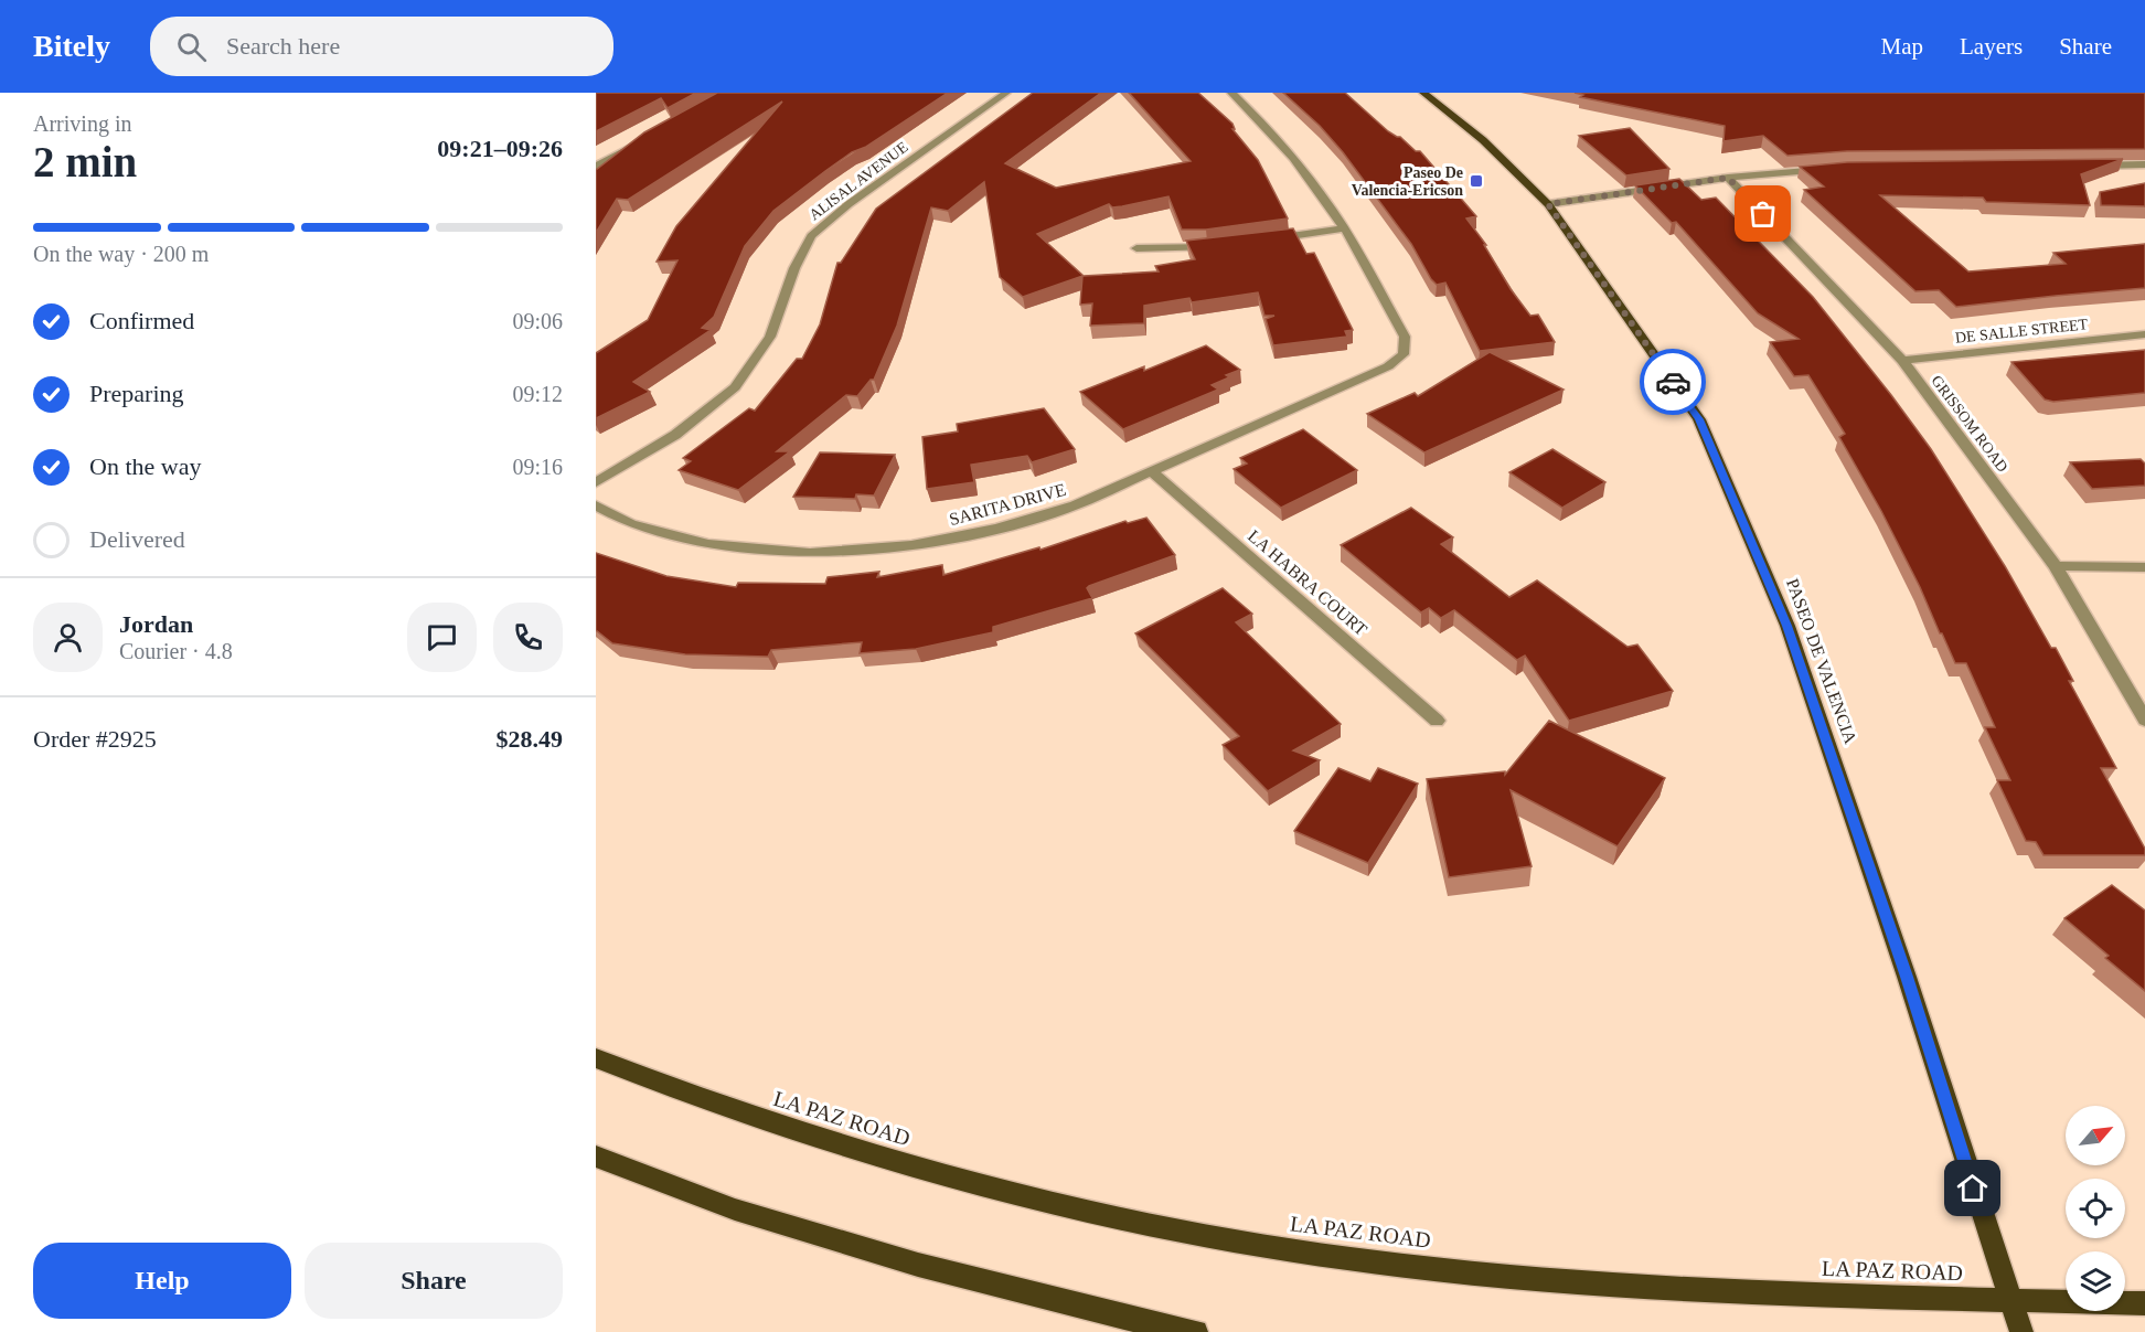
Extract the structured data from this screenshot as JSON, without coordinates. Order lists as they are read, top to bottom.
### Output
{
  "streets": {
    "main road": ["PASEO DE VALENCIA", "LA PAZ ROAD"],
    "street": [
      "ALISAL AVENUE",
      "DE SALLE STREET",
      "GRISSOM ROAD",
      "SARITA DRIVE",
      "LA HABRA COURT"
    ]
  },
  "crossings": [
    ["DE SALLE STREET", "GRISSOM ROAD"],
    ["SARITA DRIVE", "LA HABRA COURT"],
    ["PASEO DE VALENCIA", "LA PAZ ROAD"]
  ],
  "places": {
    "transit": ["Paseo De Valencia-Ericson"]
  },
  "north": "top right",
  "page": {
    "header": "Bitely",
    "search": "Search here",
    "nav": ["Map", "Layers", "Share"],
    "heading": ["2 min", "Arriving in", "09:21–09:26"],
    "panel": [
      "Jordan",
      "Courier · 4.8",
      "Order #2925",
      "$28.49"
    ],
    "bar": "On the way · 200 m",
    "list": [
      ["Confirmed", "09:06"],
      ["Preparing", "09:12"],
      ["On the way", "09:16"],
      "Delivered"
    ],
    "buttons": ["Help", "Share"]
  }
}
